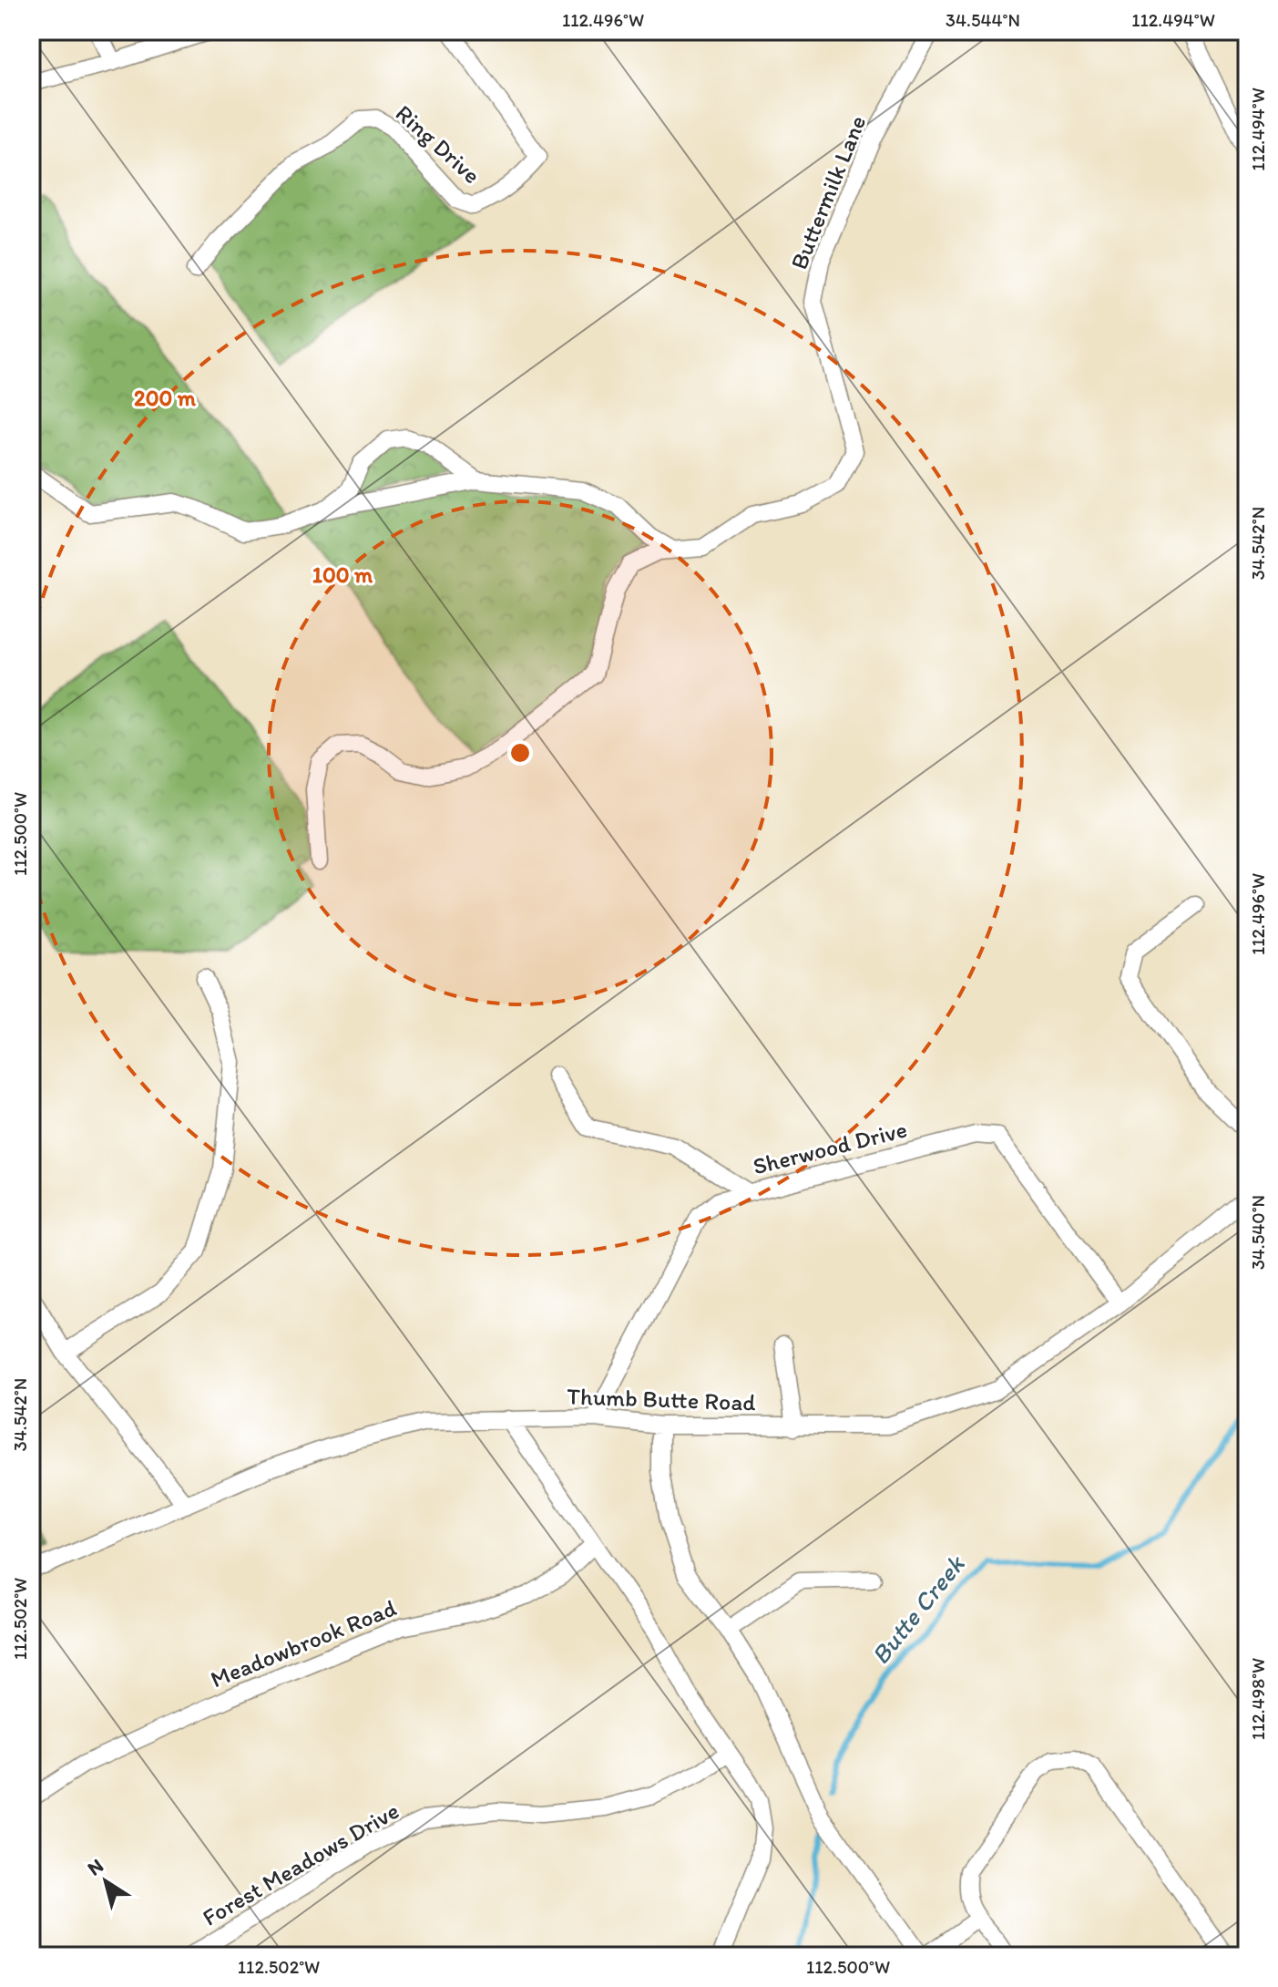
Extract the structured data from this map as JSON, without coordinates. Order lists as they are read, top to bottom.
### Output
{
  "streets": {
    "street": [
      "Ring Drive",
      "Buttermilk Lane",
      "Sherwood Drive",
      "Thumb Butte Road",
      "Meadowbrook Road",
      "Forest Meadows Drive"
    ]
  },
  "crossings": [
    ["Sherwood Drive", "Thumb Butte Road"]
  ],
  "water": ["Butte Creek"],
  "north": "top left",
  "coordinates": [
    "112.496°W",
    "34.544°N",
    "112.494°W",
    "34.542°N",
    "112.500°W",
    "34.540°N",
    "112.502°W",
    "112.498°W"
  ],
  "rings": ["200 m", "100 m"]
}
